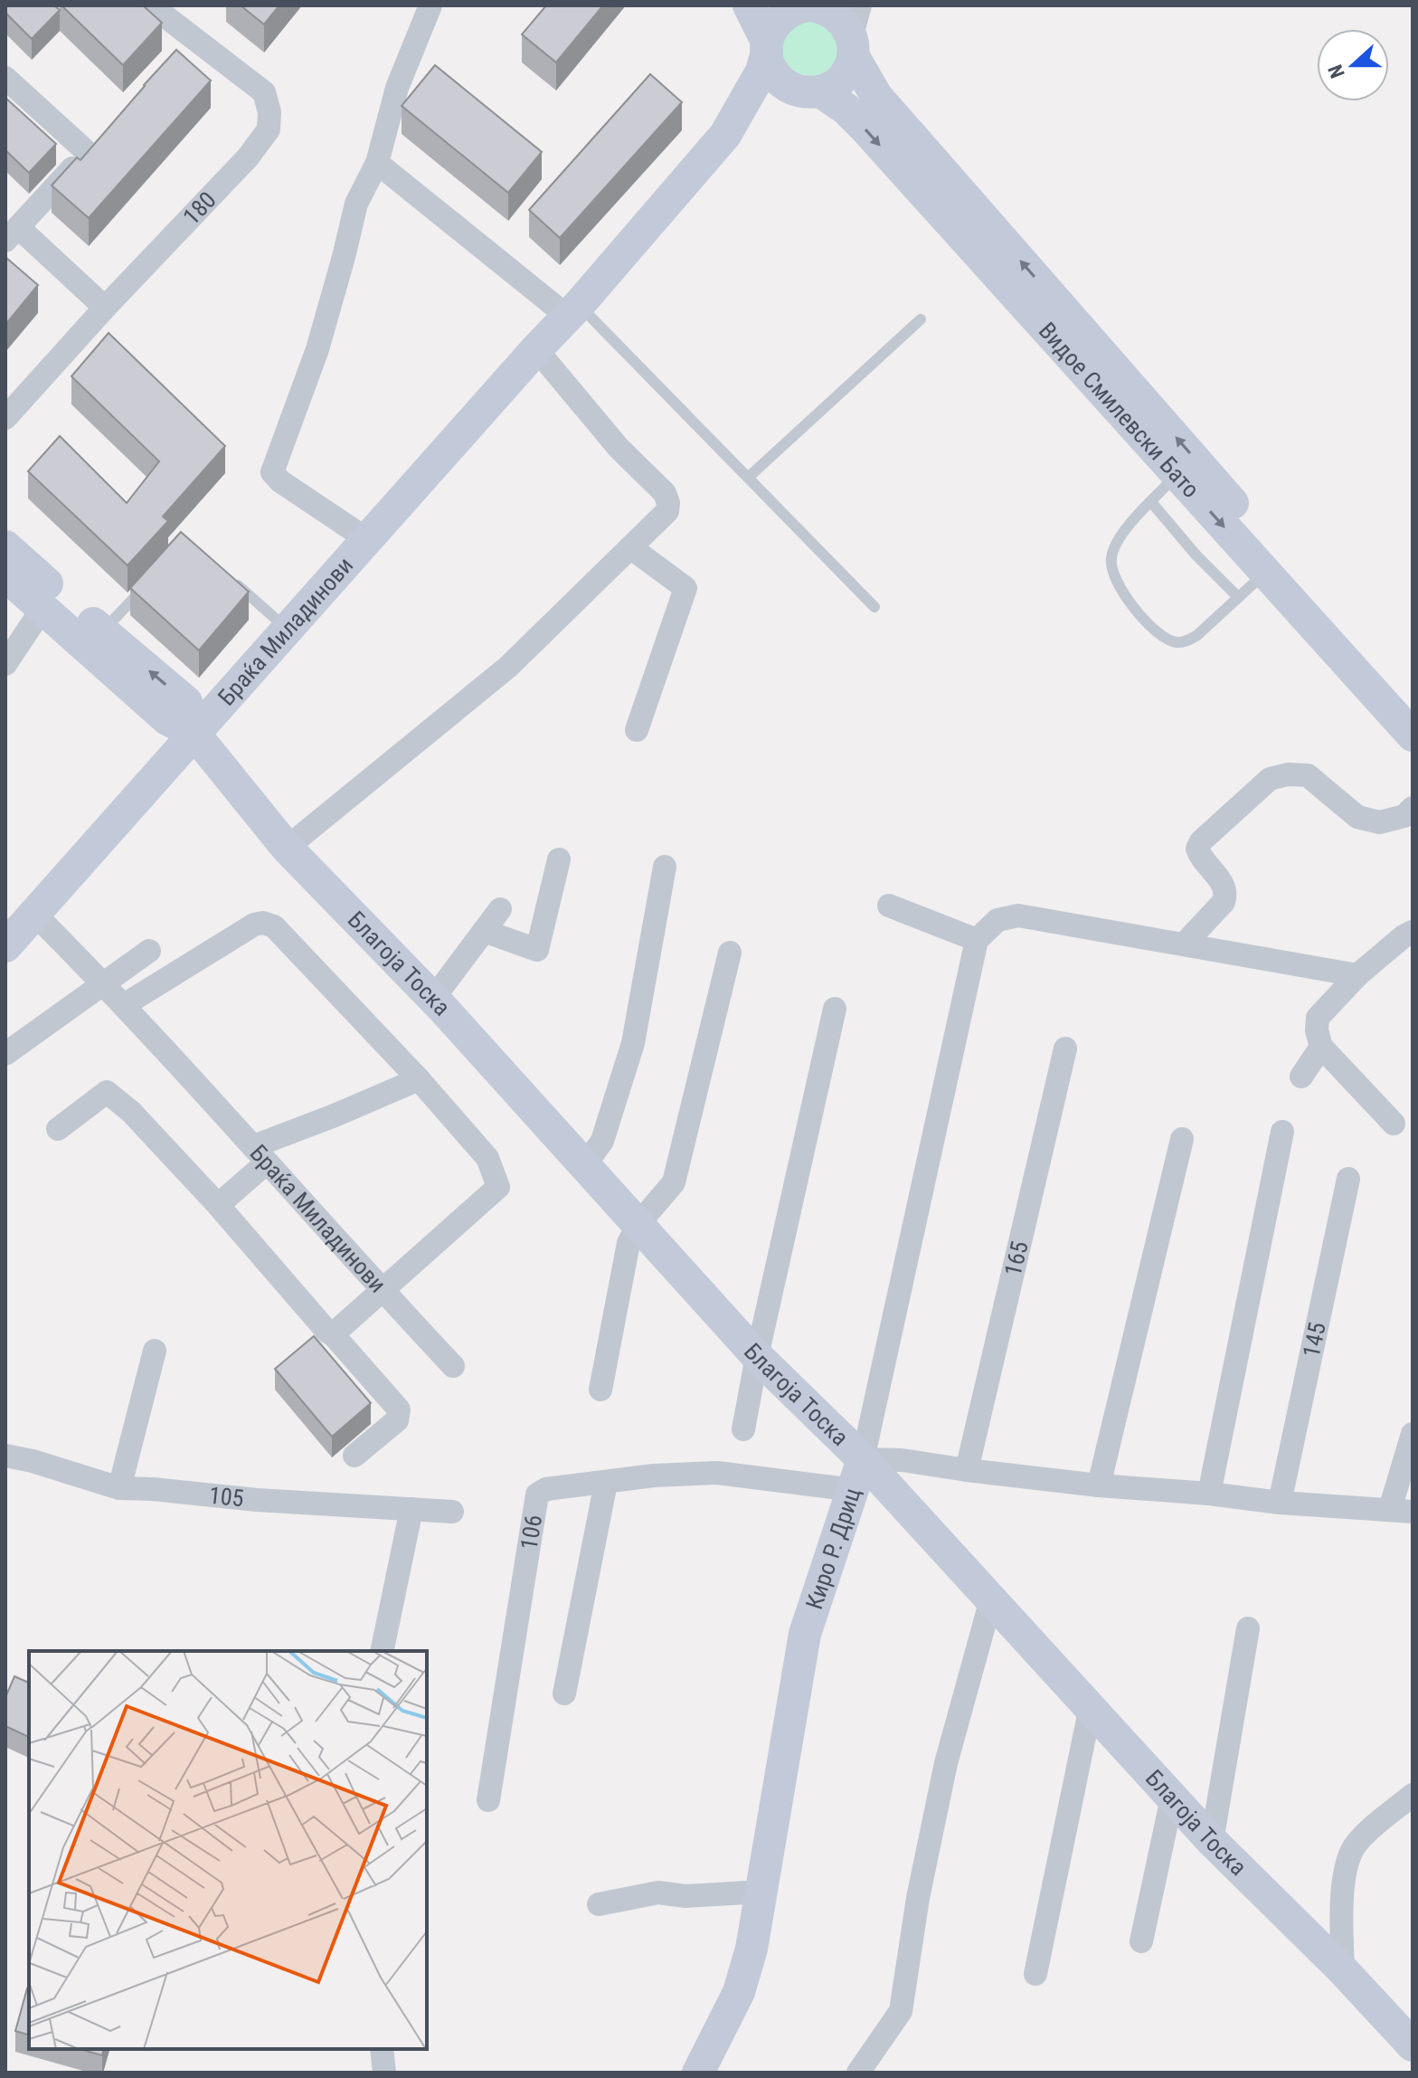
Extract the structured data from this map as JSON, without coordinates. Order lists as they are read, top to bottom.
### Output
{
  "streets": {
    "street": [
      "180",
      "Видое Смилевски Бато",
      "Браќа Миладинови",
      "Благоја Тоска",
      "165",
      "145",
      "105",
      "106",
      "Киро Р. Дриц"
    ]
  },
  "crossings": [
    ["Браќа Миладинови", "Благоја Тоска"],
    ["Благоја Тоска", "Киро Р. Дриц"],
    ["106", "Киро Р. Дриц"]
  ],
  "north": "left"
}
